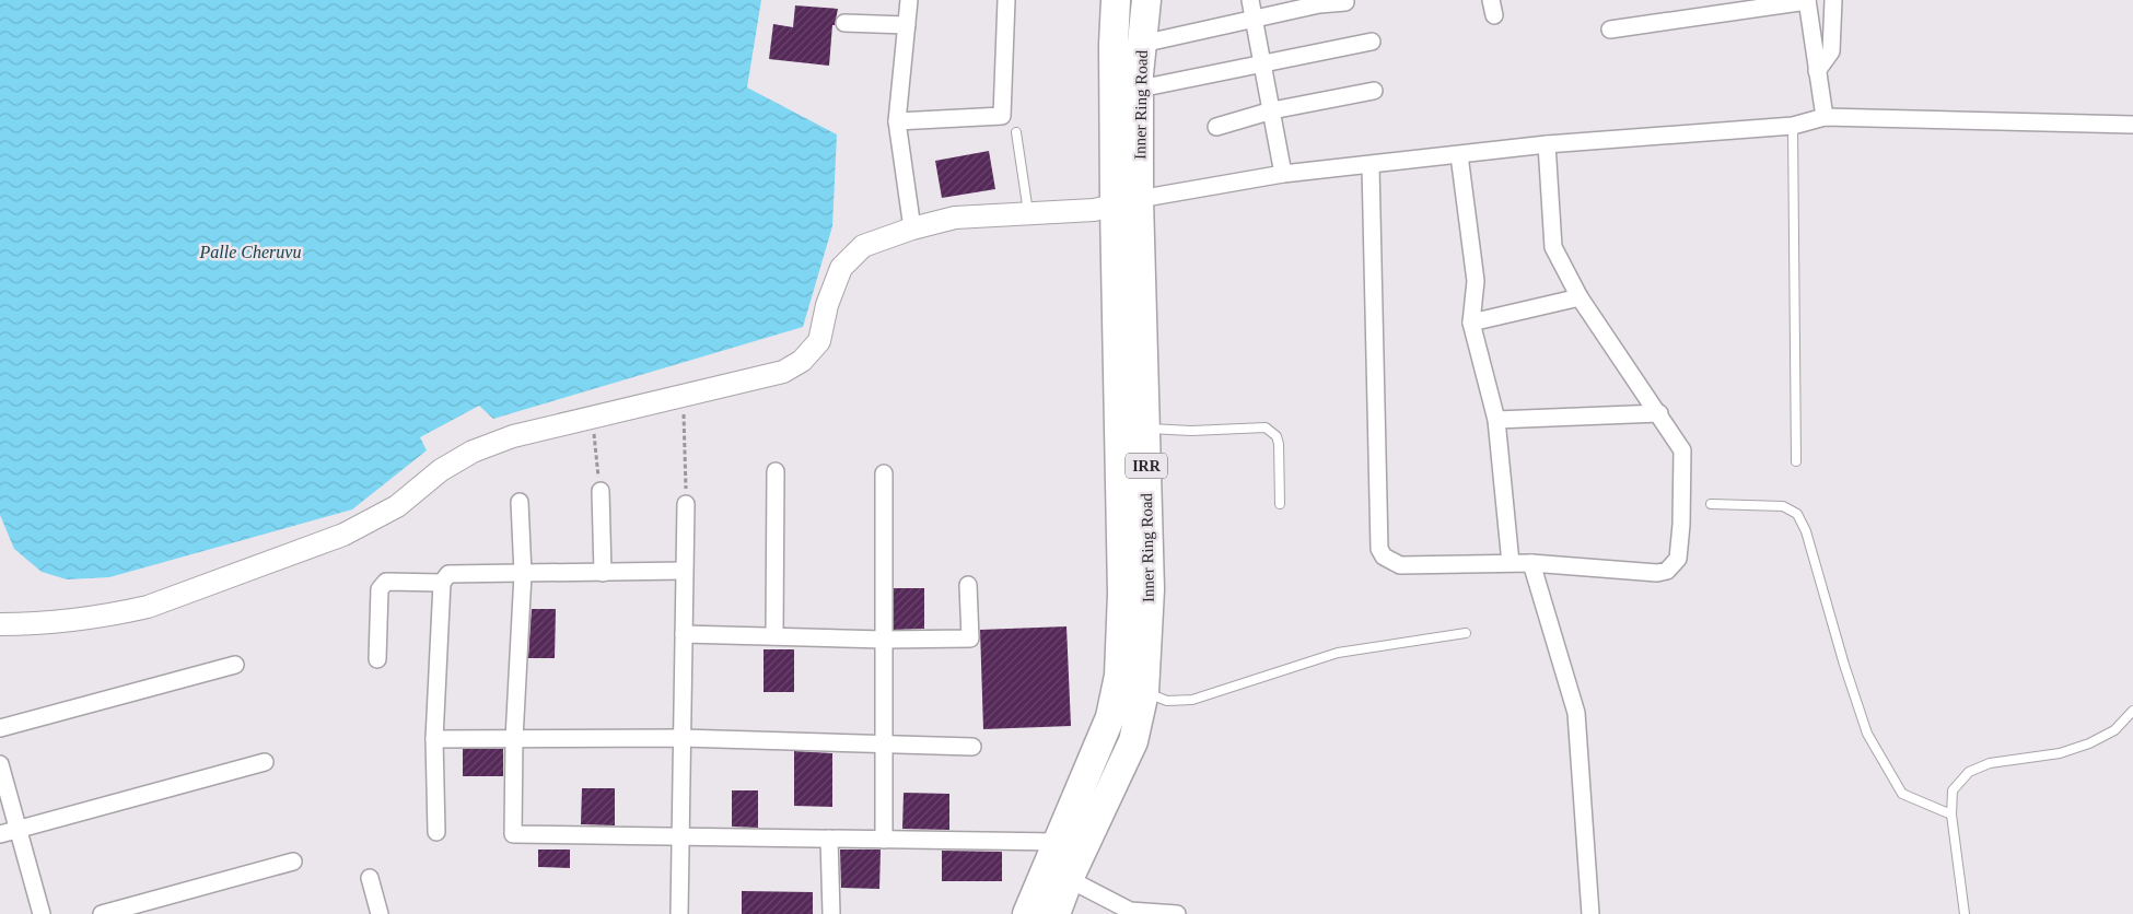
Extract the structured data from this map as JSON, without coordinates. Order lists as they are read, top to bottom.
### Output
{
  "streets": {
    "highway": ["Inner Ring Road", "IRR"]
  },
  "water": ["Palle Cheruvu"]
}
